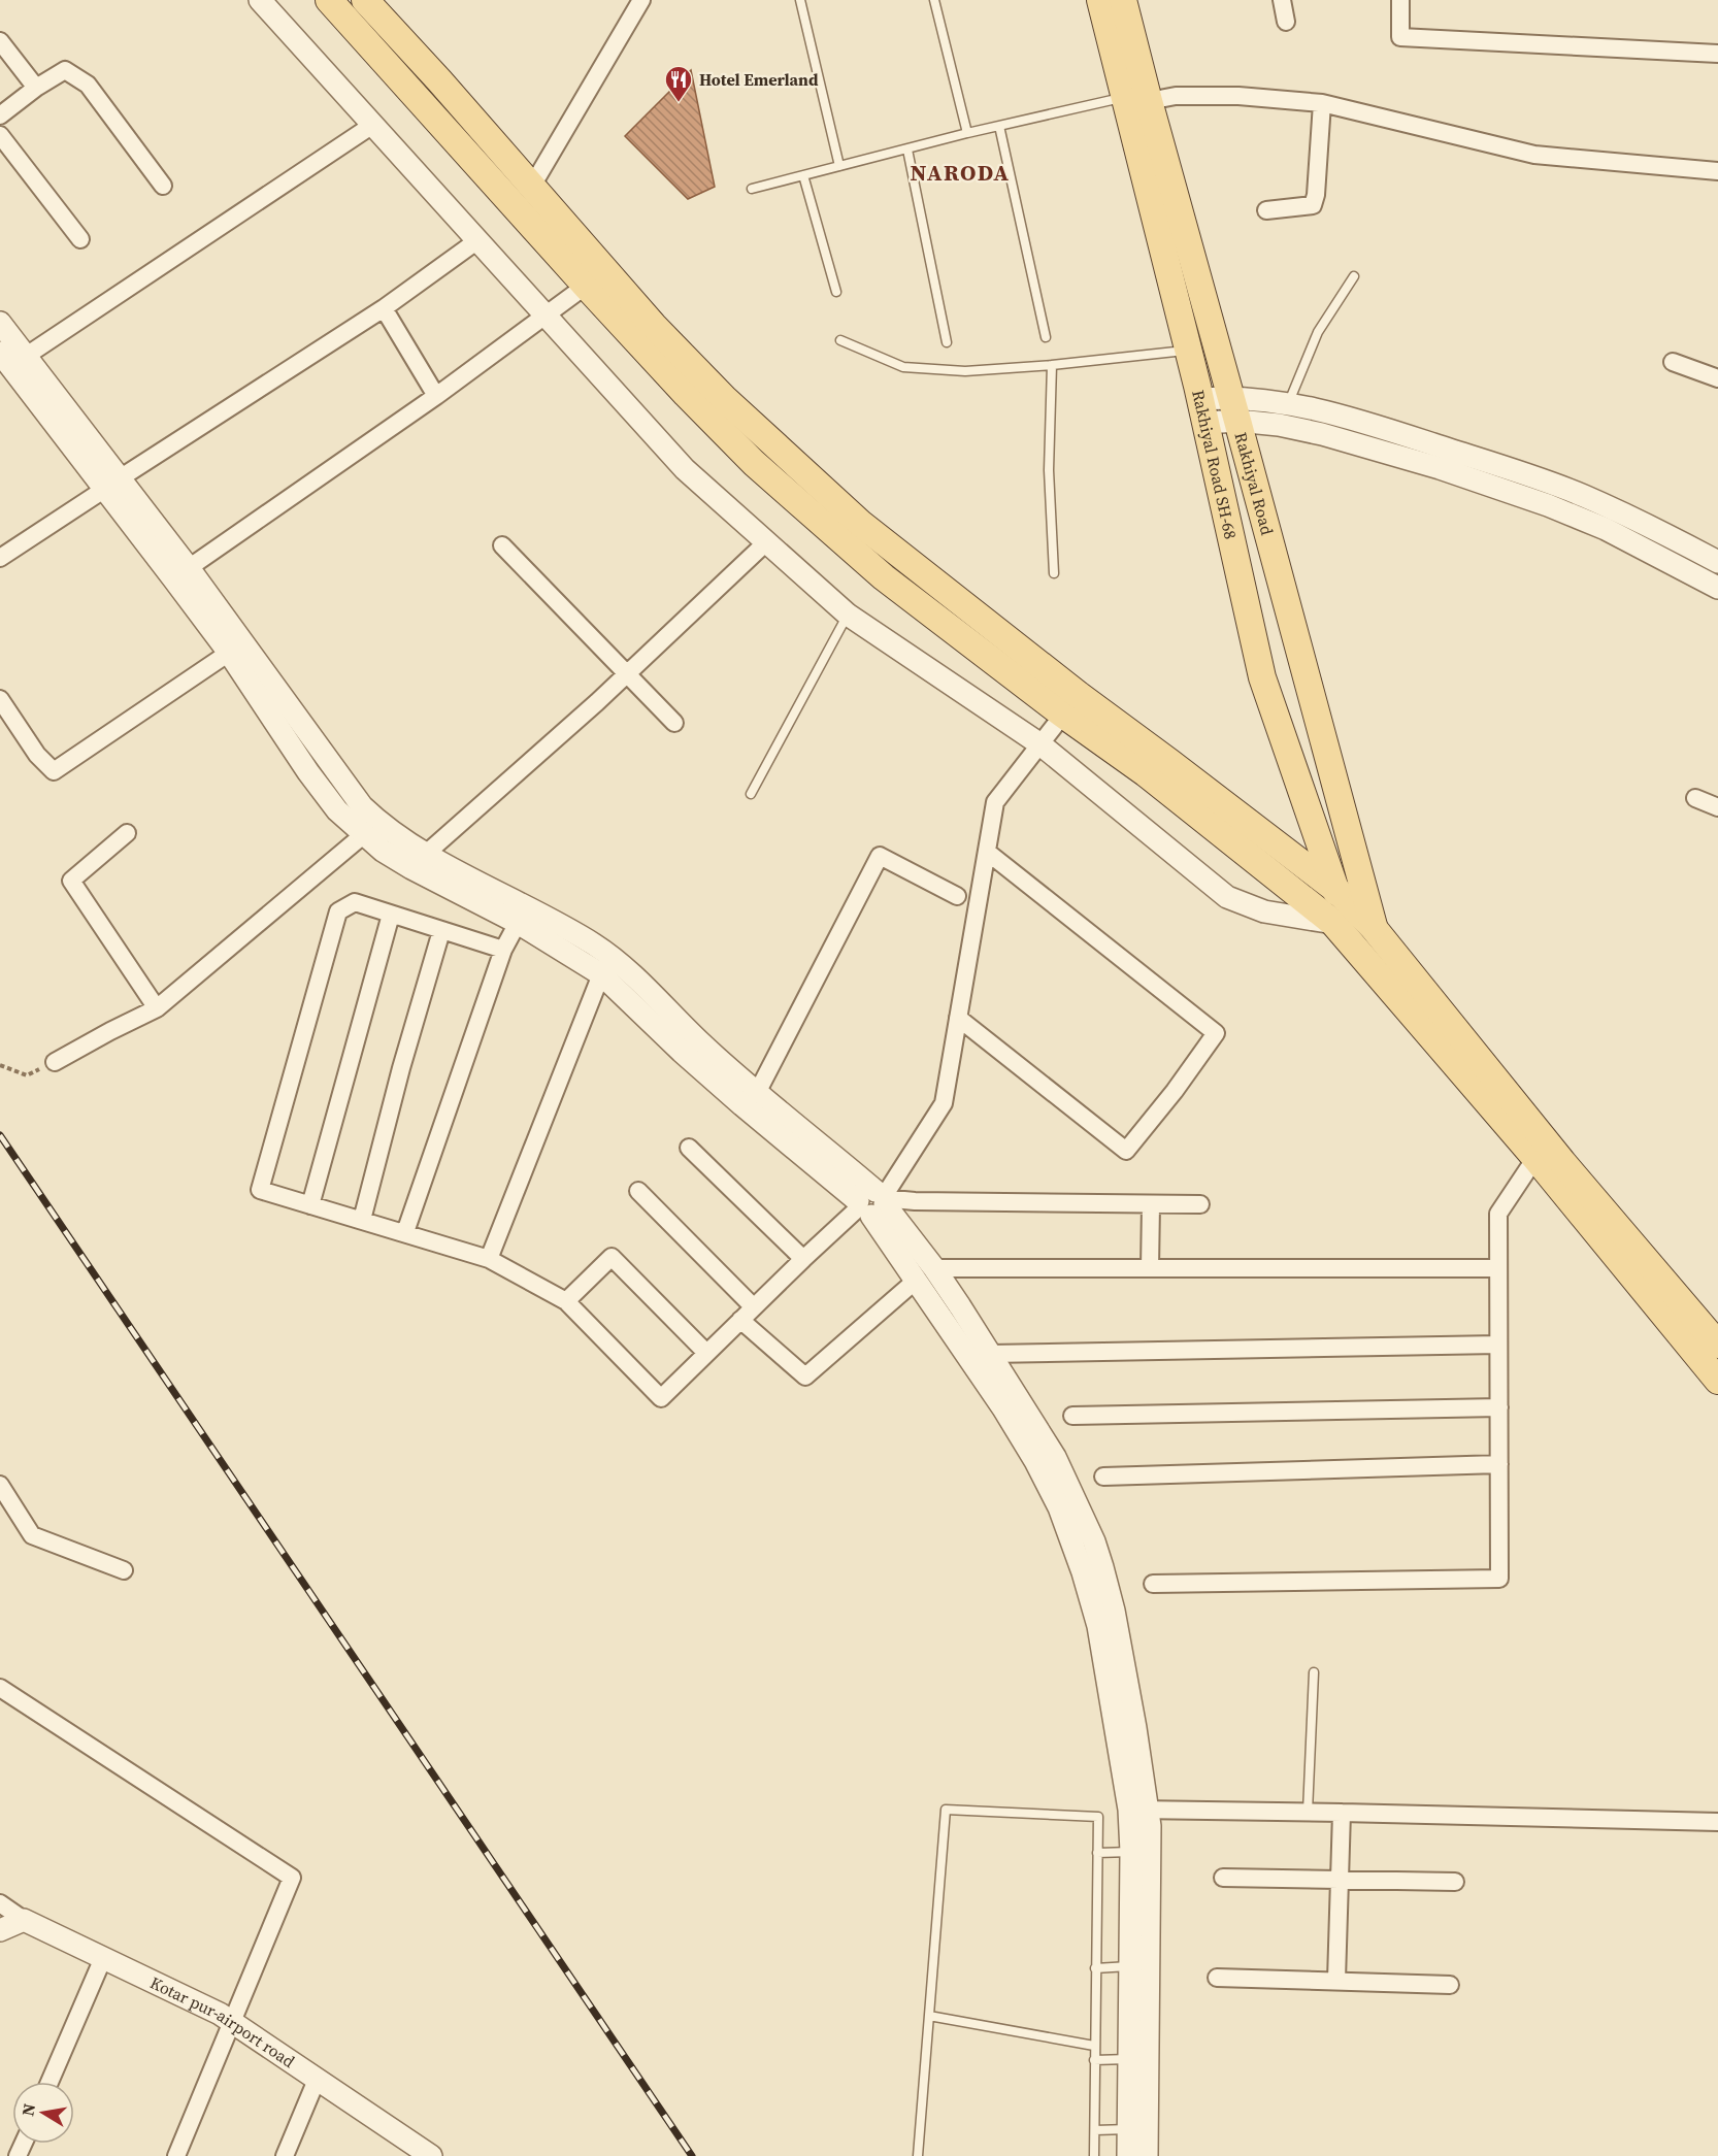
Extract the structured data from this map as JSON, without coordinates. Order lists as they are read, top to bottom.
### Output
{
  "streets": {
    "main road": ["Rakhiyal Road SH-68", "Rakhiyal Road"],
    "street": ["Kotar pur-airport road"]
  },
  "crossings": [
    ["Rakhiyal Road SH-68", "Rakhiyal Road"]
  ],
  "districts": ["NARODA"],
  "places": {
    "restaurant": ["Hotel Emerland"]
  },
  "north": "left"
}
